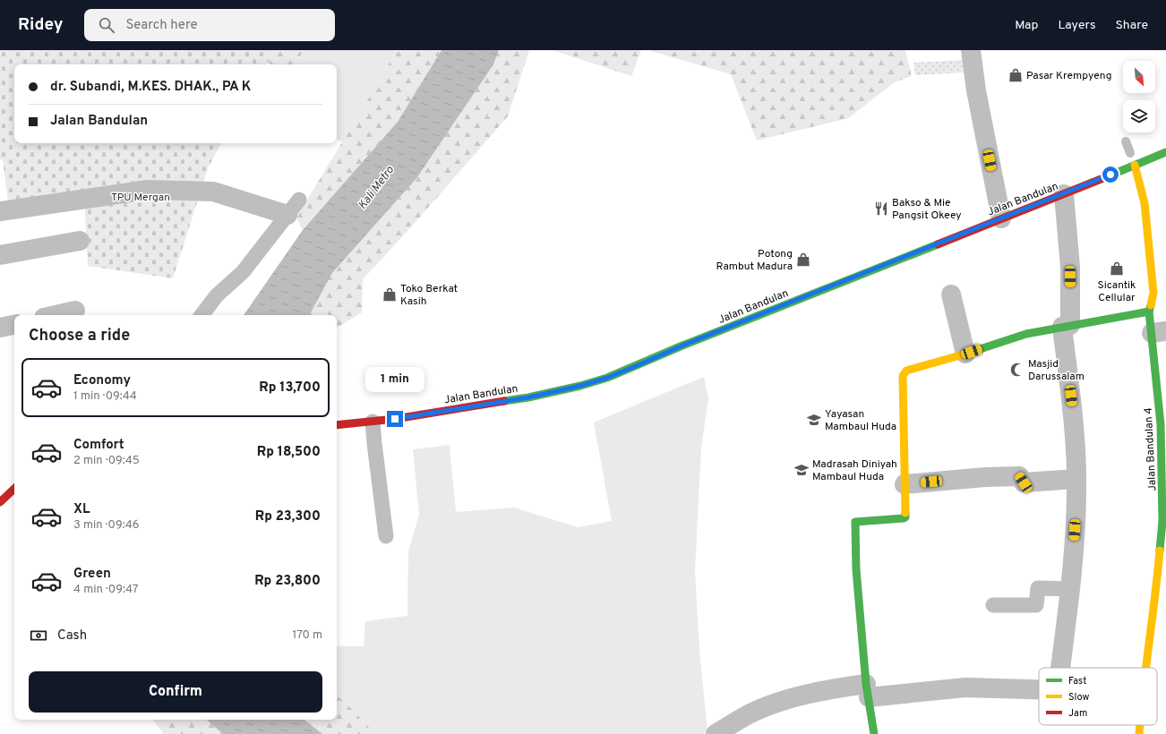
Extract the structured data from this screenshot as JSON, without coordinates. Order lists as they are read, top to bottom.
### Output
{
  "streets": {
    "street": ["Jalan Bandulan", "Jalan Bandulan 4"]
  },
  "crossings": [
    ["Jalan Bandulan", "Jalan Bandulan 4"]
  ],
  "water": ["Kali Metro"],
  "parks": ["TPU Mergan"],
  "places": {
    "shop": [
      "Pasar Krempyeng",
      "Potong Rambut Madura",
      "Sicantik Cellular",
      "Toko Berkat Kasih"
    ],
    "restaurant": ["Bakso & Mie Pangsit Okeey"],
    "mosque": ["Masjid Darussalam"],
    "school or university": ["Yayasan Mambaul Huda", "Madrasah Diniyah Mambaul Huda"]
  },
  "legend": ["Fast", "Slow", "Jam"],
  "north": "bottom right",
  "page": {
    "header": "Ridey",
    "search": "Search here",
    "nav": ["Map", "Layers", "Share"],
    "banner": ["dr. Subandi, M.KES. DHAK., PA K", "Jalan Bandulan"],
    "heading": "Choose a ride",
    "list": [
      {
        "name": "Economy",
        "note": "1 min · 09:44",
        "value": "Rp 13,700"
      },
      {
        "name": "Comfort",
        "note": "2 min · 09:45",
        "value": "Rp 18,500"
      },
      {
        "name": "XL",
        "note": "3 min · 09:46",
        "value": "Rp 23,300"
      },
      {
        "name": "Green",
        "note": "4 min · 09:47",
        "value": "Rp 23,800"
      }
    ],
    "bubble": "1 min",
    "pay": ["Cash", "170 m"],
    "buttons": "Confirm"
  }
}
